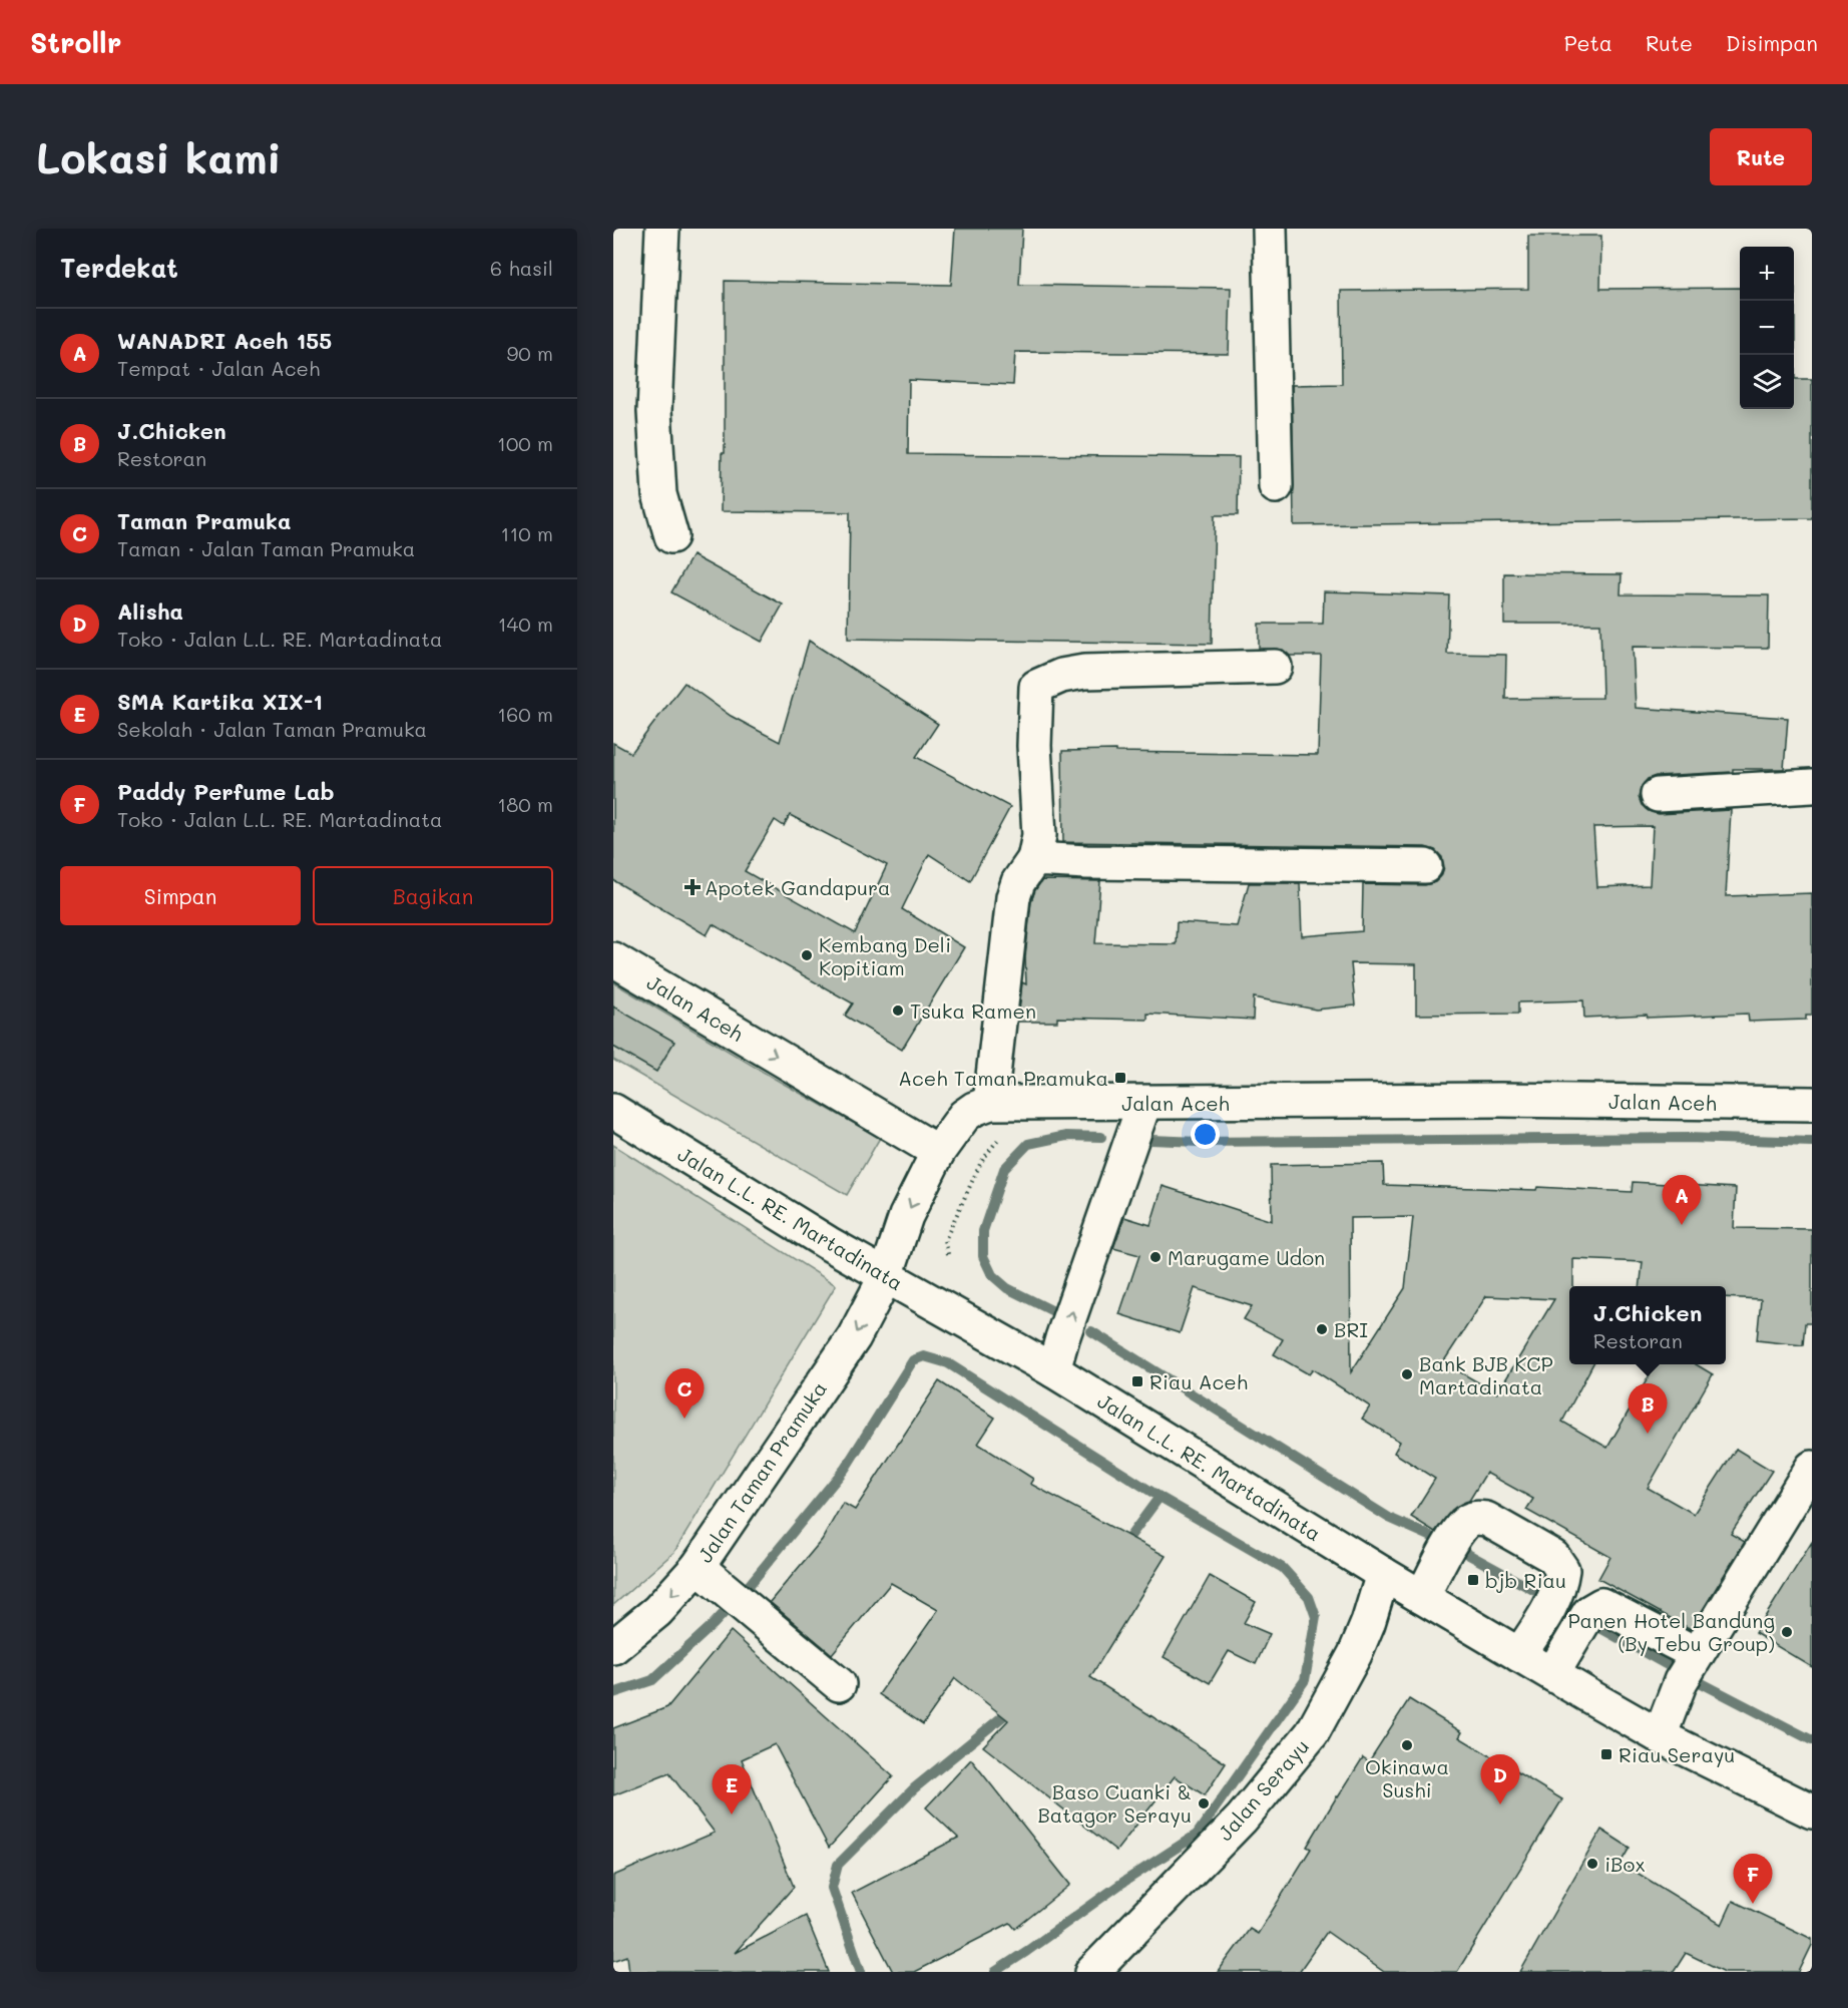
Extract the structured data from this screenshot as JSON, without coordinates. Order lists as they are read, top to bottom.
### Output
{
  "streets": {
    "street": [
      "Jalan Aceh",
      "Jalan L.L. RE. Martadinata",
      "Jalan Taman Pramuka",
      "Jalan Serayu"
    ]
  },
  "crossings": [
    ["Jalan Aceh", "Jalan Taman Pramuka"],
    ["Jalan L.L. RE. Martadinata", "Jalan Taman Pramuka"],
    ["Jalan L.L. RE. Martadinata", "Jalan Serayu"]
  ],
  "one_way": ["Jalan Taman Pramuka"],
  "places": {
    "health": ["Apotek Gandapura"],
    "other": [
      "Kembang Deli Kopitiam",
      "Tsuka Ramen",
      "Marugame Udon",
      "BRI",
      "Bank BJB KCP Martadinata",
      "Panen Hotel Bandung (By Tebu Group)",
      "Okinawa Sushi",
      "Baso Cuanki & Batagor Serayu",
      "iBox"
    ],
    "transit": [
      "Aceh Taman Pramuka",
      "Riau Aceh",
      "bjb Riau",
      "Riau Serayu"
    ]
  },
  "page": {
    "header": "Strollr",
    "nav": ["Peta", "Rute", "Disimpan"],
    "buttons": [
      "Rute",
      ["Simpan", "Bagikan"]
    ],
    "title": "Lokasi kami",
    "heading": ["Terdekat", "6 hasil"],
    "map_buttons": ["+", "−"],
    "list": [
      {
        "mark": "A",
        "name": "WANADRI Aceh 155",
        "note": "Tempat · Jalan Aceh",
        "value": "90 m"
      },
      {
        "mark": "B",
        "name": "J.Chicken",
        "note": "Restoran",
        "value": "100 m"
      },
      {
        "mark": "C",
        "name": "Taman Pramuka",
        "note": "Taman · Jalan Taman Pramuka",
        "value": "110 m"
      },
      {
        "mark": "D",
        "name": "Alisha",
        "note": "Toko · Jalan L.L. RE. Martadinata",
        "value": "140 m"
      },
      {
        "mark": "E",
        "name": "SMA Kartika XIX-1",
        "note": "Sekolah · Jalan Taman Pramuka",
        "value": "160 m"
      },
      {
        "mark": "F",
        "name": "Paddy Perfume Lab",
        "note": "Toko · Jalan L.L. RE. Martadinata",
        "value": "180 m"
      }
    ],
    "pins": [
      "A",
      "C",
      "B",
      "D",
      "E",
      "F"
    ],
    "popup": ["J.Chicken", "Restoran"]
  }
}
